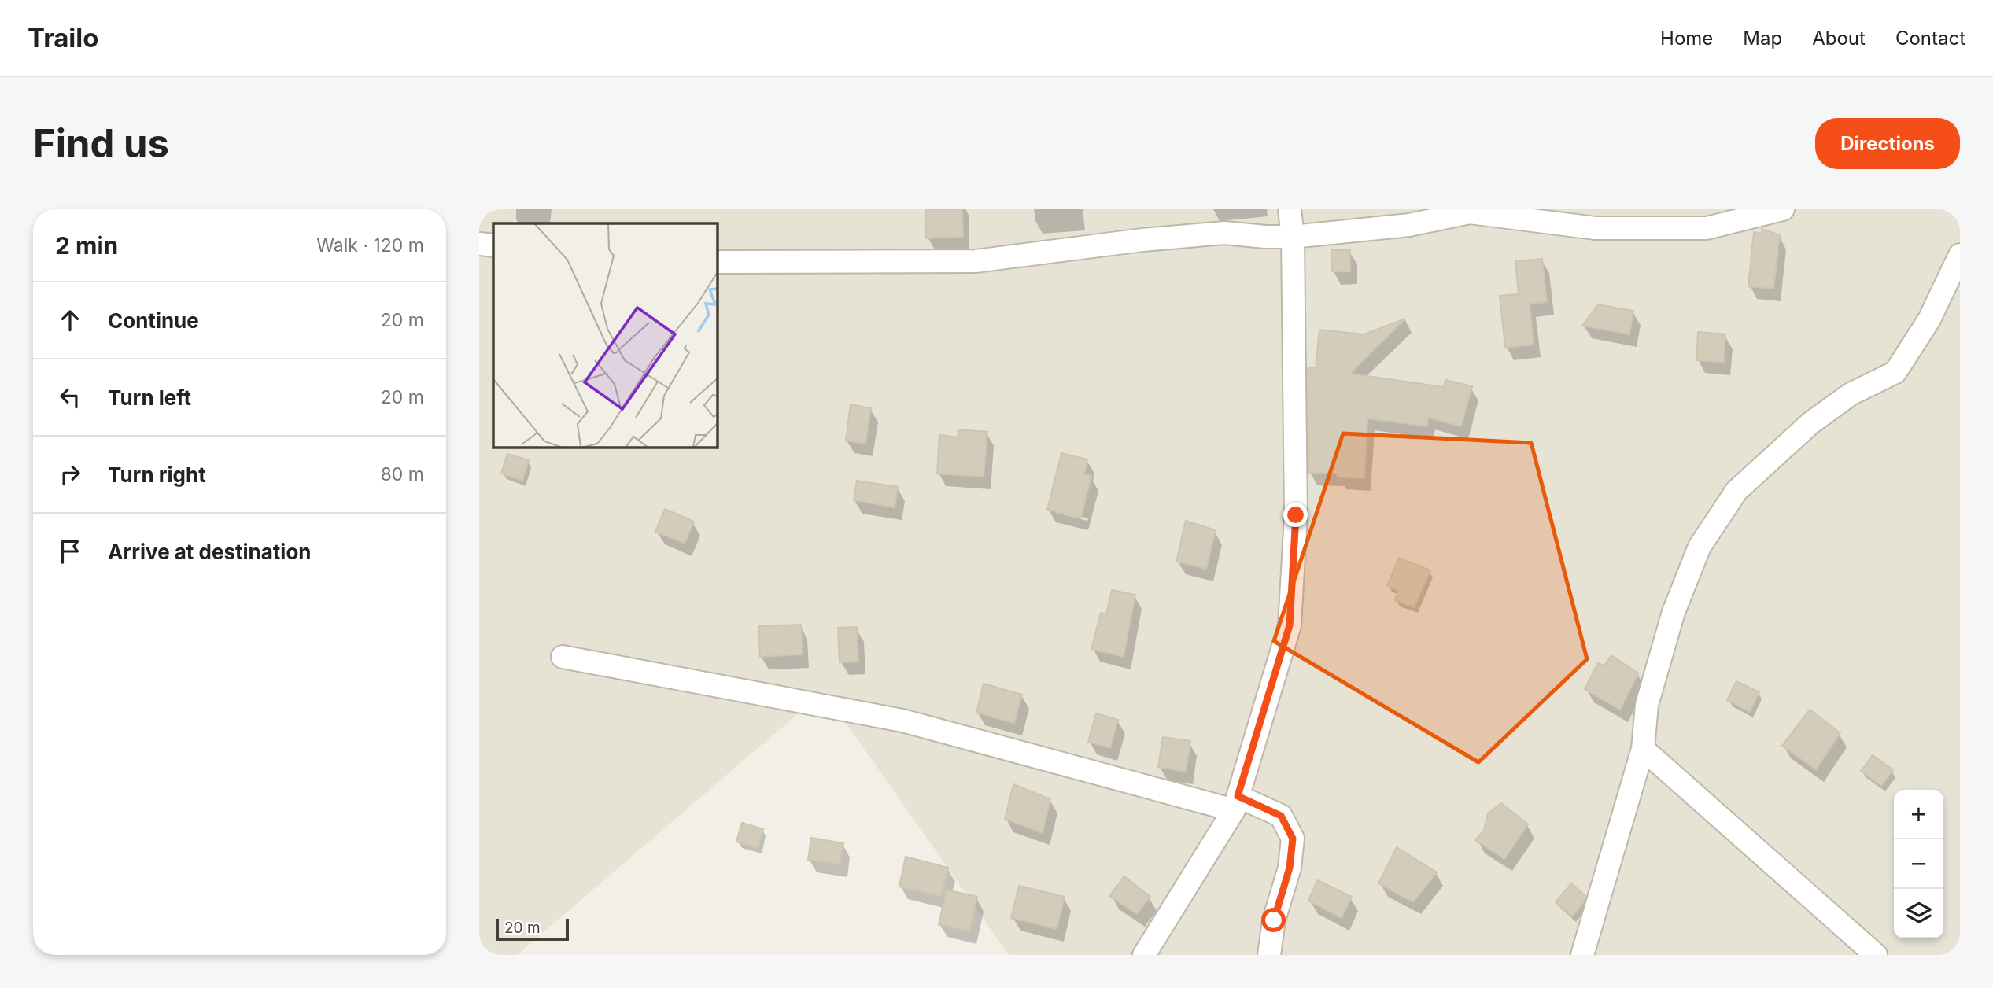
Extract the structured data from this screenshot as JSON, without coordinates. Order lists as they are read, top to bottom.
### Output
{
  "scale_bar": "20 m",
  "page": {
    "header": "Trailo",
    "nav": [
      "Home",
      "Map",
      "About",
      "Contact"
    ],
    "buttons": "Directions",
    "title": "Find us",
    "heading": ["2 min", "Walk · 120 m"],
    "list": [
      ["Continue", "20 m"],
      ["Turn left", "20 m"],
      ["Turn right", "80 m"],
      "Arrive at destination"
    ],
    "map_buttons": ["+", "−"],
    "scale": "20 m"
  }
}
